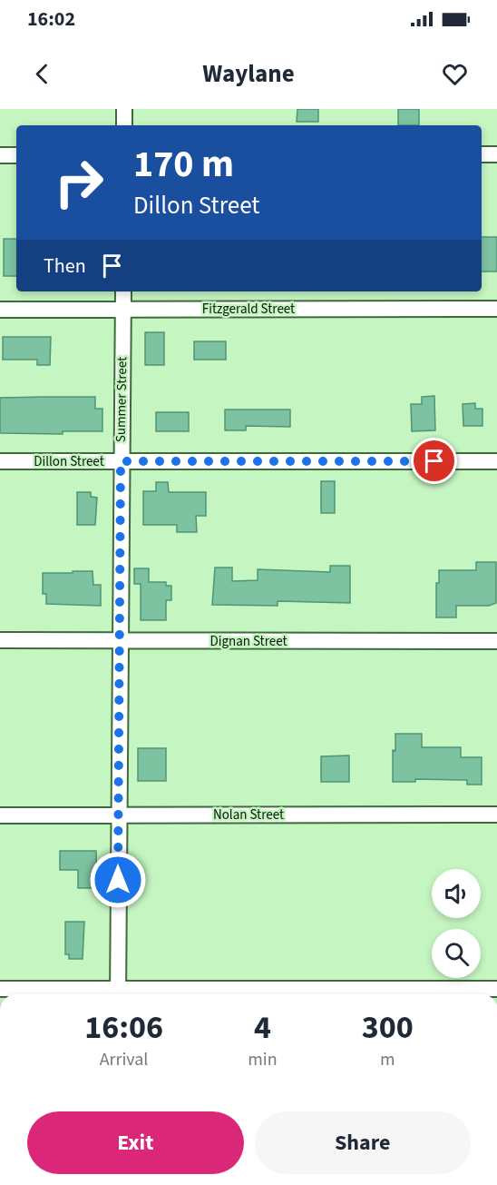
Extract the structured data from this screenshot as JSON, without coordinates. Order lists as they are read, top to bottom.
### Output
{
  "streets": {
    "street": [
      "Fitzgerald Street",
      "Summer Street",
      "Dillon Street",
      "Dignan Street",
      "Nolan Street"
    ]
  },
  "crossings": [
    ["Fitzgerald Street", "Summer Street"],
    ["Summer Street", "Dillon Street"],
    ["Summer Street", "Dignan Street"],
    ["Summer Street", "Nolan Street"]
  ],
  "page": {
    "status": "16:02",
    "header": "Waylane",
    "turn": ["170 m", "Dillon Street"],
    "then": "Then",
    "eta": [
      "16:06",
      "Arrival",
      "4",
      "min",
      "300",
      "m"
    ],
    "buttons": ["Exit", "Share"]
  }
}
